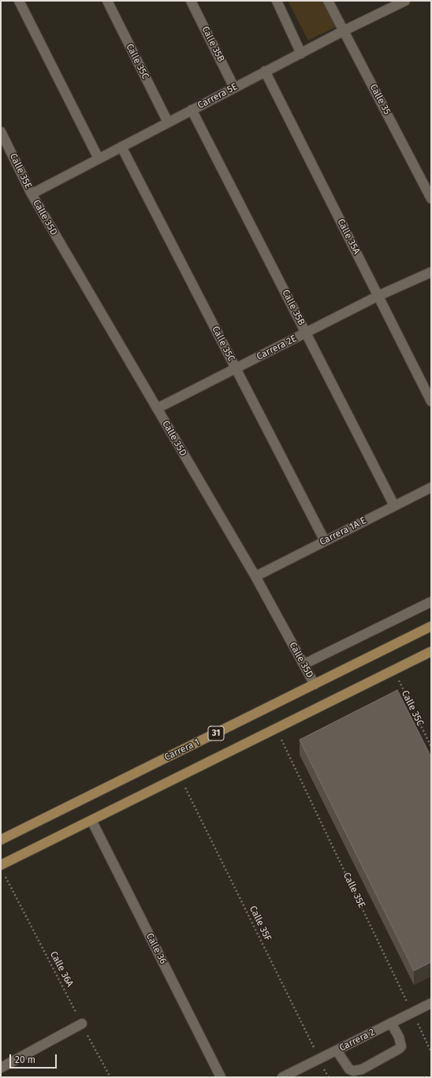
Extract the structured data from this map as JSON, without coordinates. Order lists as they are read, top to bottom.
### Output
{
  "streets": {
    "main road": ["31", "Carrera 1"],
    "street": [
      "Calle 35B",
      "Calle 35C",
      "Carrera 5E",
      "Calle 35",
      "Calle 35E",
      "Calle 35D",
      "Calle 35A",
      "Carrera 2E",
      "Carrera 1A E",
      "Calle 36",
      "Carrera 2"
    ],
    "path": ["Calle 35F", "Calle 36A"]
  },
  "crossings": [
    ["Calle 35B", "Carrera 5E"],
    ["Calle 35B", "Carrera 2E"],
    ["Calle 35B", "Carrera 1A E"],
    ["Calle 35C", "Carrera 5E"],
    ["Calle 35C", "Carrera 2E"],
    ["Calle 35C", "Carrera 1A E"],
    ["Calle 35C", "31"],
    ["Carrera 5E", "Calle 35"],
    ["Carrera 5E", "Calle 35E"],
    ["Carrera 5E", "Calle 35D"],
    ["Carrera 5E", "Calle 35A"],
    ["Calle 35E", "Calle 35D"],
    ["Calle 35E", "31"],
    ["Calle 35E", "Carrera 2"],
    ["Calle 35D", "Carrera 2E"],
    ["Calle 35D", "Carrera 1A E"],
    ["Calle 35D", "Carrera 1"],
    ["Calle 35A", "Carrera 2E"],
    ["31", "Calle 35F"],
    ["31", "Calle 36"],
    ["31", "Calle 36A"],
    ["Calle 35F", "Carrera 2"]
  ],
  "scale_bar": "20 m"
}
